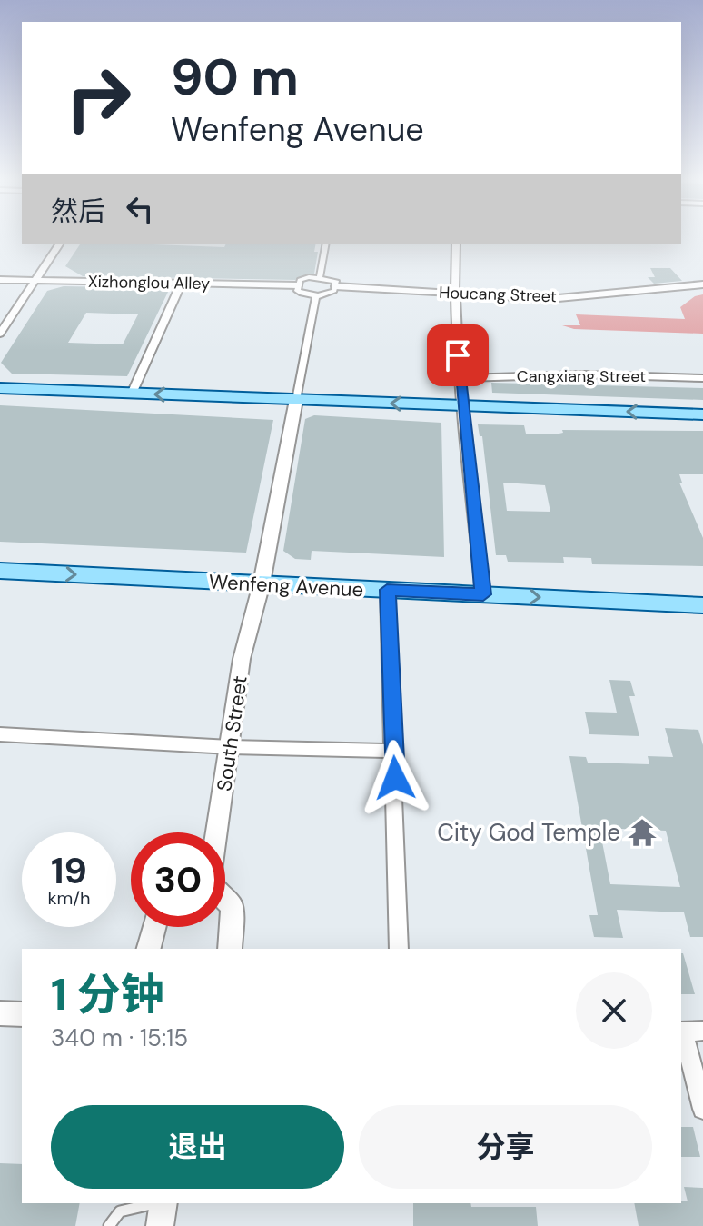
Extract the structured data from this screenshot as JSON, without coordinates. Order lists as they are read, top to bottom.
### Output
{
  "streets": {
    "main road": ["Wenfeng Avenue"],
    "street": [
      "Xizhonglou Alley",
      "Houcang Street",
      "Cangxiang Street",
      "South Street"
    ]
  },
  "crossings": [
    ["Wenfeng Avenue", "South Street"]
  ],
  "one_way": ["Wenfeng Avenue"],
  "places": {
    "temple": ["City God Temple"]
  },
  "page": {
    "turn": ["90 m", "Wenfeng Avenue"],
    "then": "然后",
    "speed": "19 km/h",
    "limit": "30",
    "heading": ["1 分钟", "340 m · 15:15"],
    "buttons": ["退出", "分享"]
  }
}
